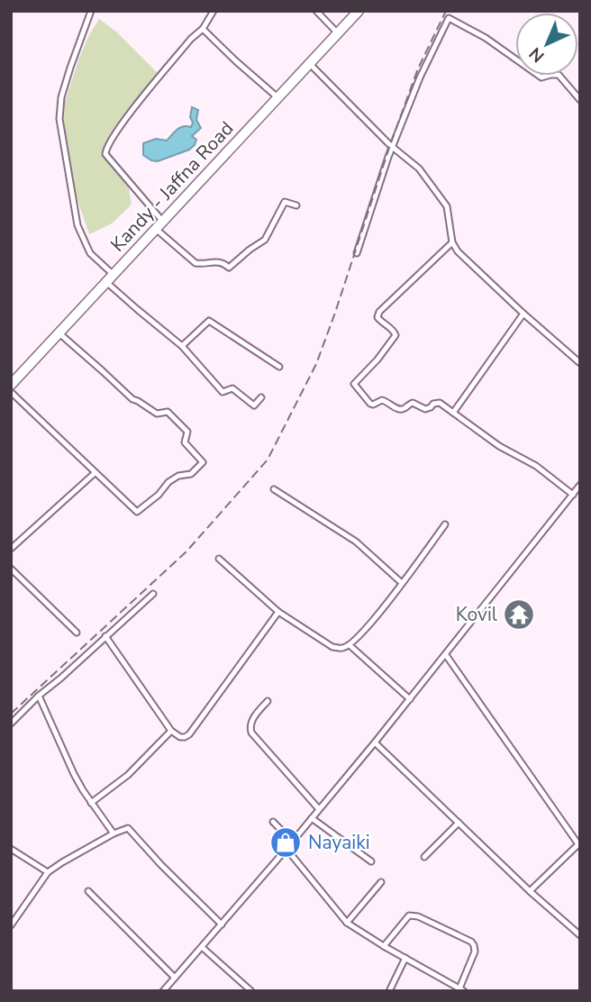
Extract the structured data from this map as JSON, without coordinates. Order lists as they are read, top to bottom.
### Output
{
  "streets": {
    "highway": ["Kandy - Jaffna Road"]
  },
  "places": {
    "temple": ["Kovil"],
    "shop": ["Nayaiki"]
  },
  "north": "bottom left"
}
